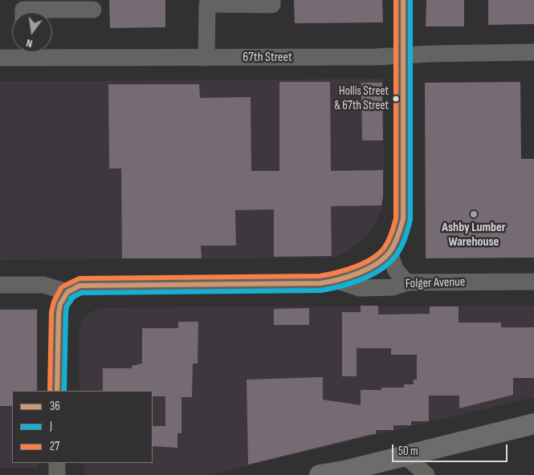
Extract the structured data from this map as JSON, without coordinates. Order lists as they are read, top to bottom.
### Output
{
  "streets": {
    "street": ["67th Street", "Folger Avenue"]
  },
  "places": ["Hollis Street & 67th Street", "Ashby Lumber Warehouse"],
  "lines": ["transit line 36", "transit line J", "transit line 27"],
  "legend": ["36", "J", "27"],
  "scale_bar": "50 m",
  "north": "bottom"
}
